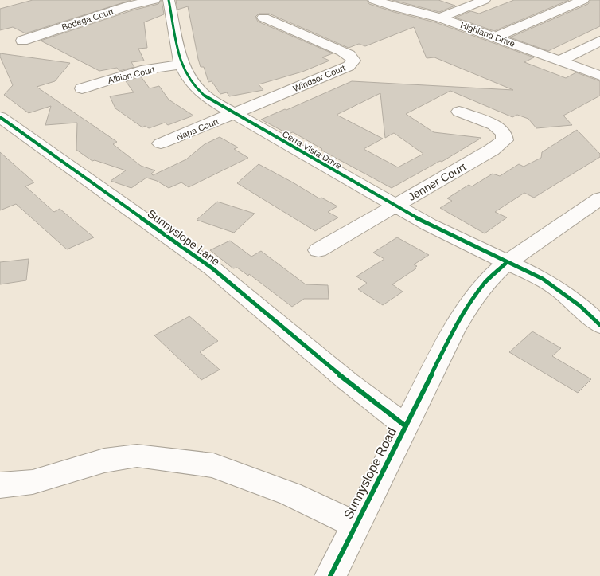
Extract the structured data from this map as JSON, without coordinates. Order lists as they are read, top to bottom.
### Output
{
  "streets": {
    "street": [
      "Bodega Court",
      "Highland Drive",
      "Albion Court",
      "Windsor Court",
      "Napa Court",
      "Cerra Vista Drive",
      "Jenner Court",
      "Sunnyslope Lane",
      "Sunnyslope Road"
    ]
  },
  "crossings": [
    ["Albion Court", "Cerra Vista Drive"],
    ["Windsor Court", "Napa Court"],
    ["Windsor Court", "Cerra Vista Drive"],
    ["Napa Court", "Cerra Vista Drive"],
    ["Cerra Vista Drive", "Jenner Court"],
    ["Cerra Vista Drive", "Sunnyslope Road"],
    ["Sunnyslope Lane", "Sunnyslope Road"]
  ]
}
